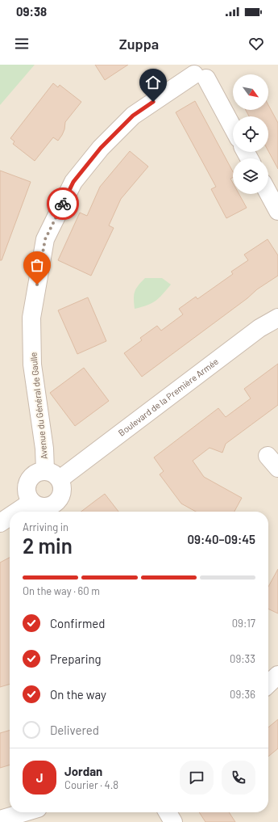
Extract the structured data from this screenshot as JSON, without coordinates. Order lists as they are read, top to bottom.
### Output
{
  "streets": {
    "street": ["Boulevard de la Première Armée", "Avenue du Général de Gaulle"]
  },
  "crossings": [
    ["Boulevard de la Première Armée", "Avenue du Général de Gaulle"]
  ],
  "north": "bottom right",
  "page": {
    "status": "09:38",
    "header": "Zuppa",
    "heading": ["2 min", "Arriving in", "09:40–09:45"],
    "panel": ["Jordan", "Courier · 4.8"],
    "bar": "On the way · 60 m",
    "list": [
      ["Confirmed", "09:17"],
      ["Preparing", "09:33"],
      ["On the way", "09:36"],
      "Delivered"
    ],
    "round": "J"
  }
}
